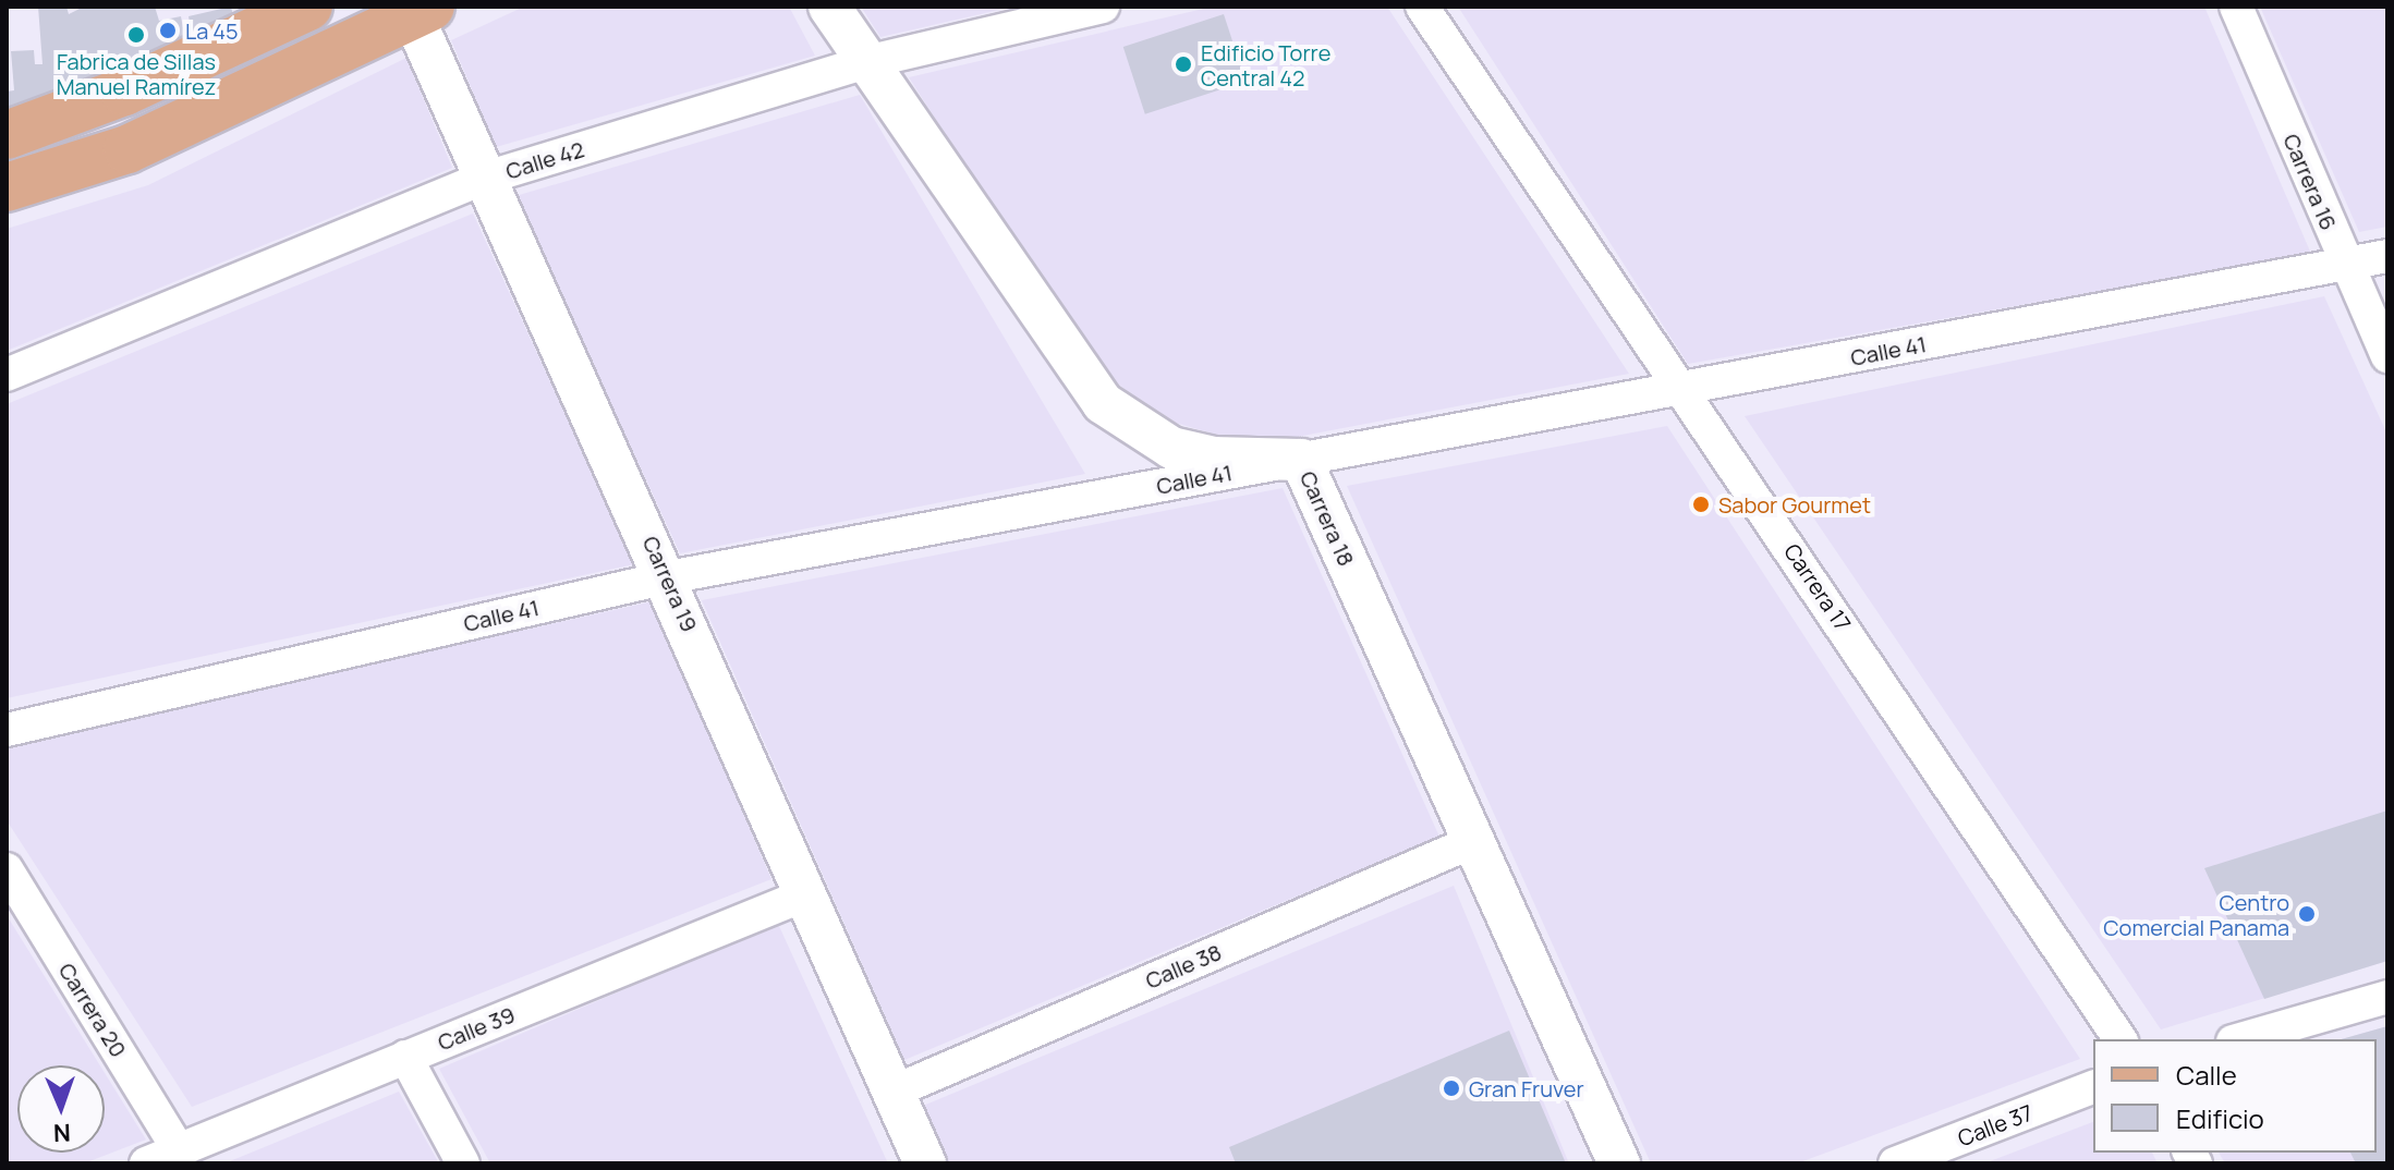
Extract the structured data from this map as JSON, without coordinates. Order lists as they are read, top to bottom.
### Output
{
  "streets": {
    "street": [
      "Calle 42",
      "Carrera 16",
      "Calle 41",
      "Carrera 18",
      "Carrera 19",
      "Carrera 17",
      "Calle 38",
      "Carrera 20",
      "Calle 39",
      "Calle 37"
    ]
  },
  "crossings": [
    ["Calle 42", "Carrera 18"],
    ["Calle 42", "Carrera 19"],
    ["Carrera 16", "Calle 41"],
    ["Calle 41", "Carrera 18"],
    ["Calle 41", "Carrera 19"],
    ["Calle 41", "Carrera 17"],
    ["Carrera 18", "Calle 38"],
    ["Carrera 19", "Calle 38"],
    ["Carrera 19", "Calle 39"],
    ["Carrera 20", "Calle 39"]
  ],
  "places": [
    "La 45",
    "Fabrica de Sillas Manuel Ramírez",
    "Edificio Torre Central 42",
    "Sabor Gourmet",
    "Centro Comercial Panama",
    "Gran Fruver"
  ],
  "legend": ["Calle", "Edificio"],
  "north": "bottom"
}
